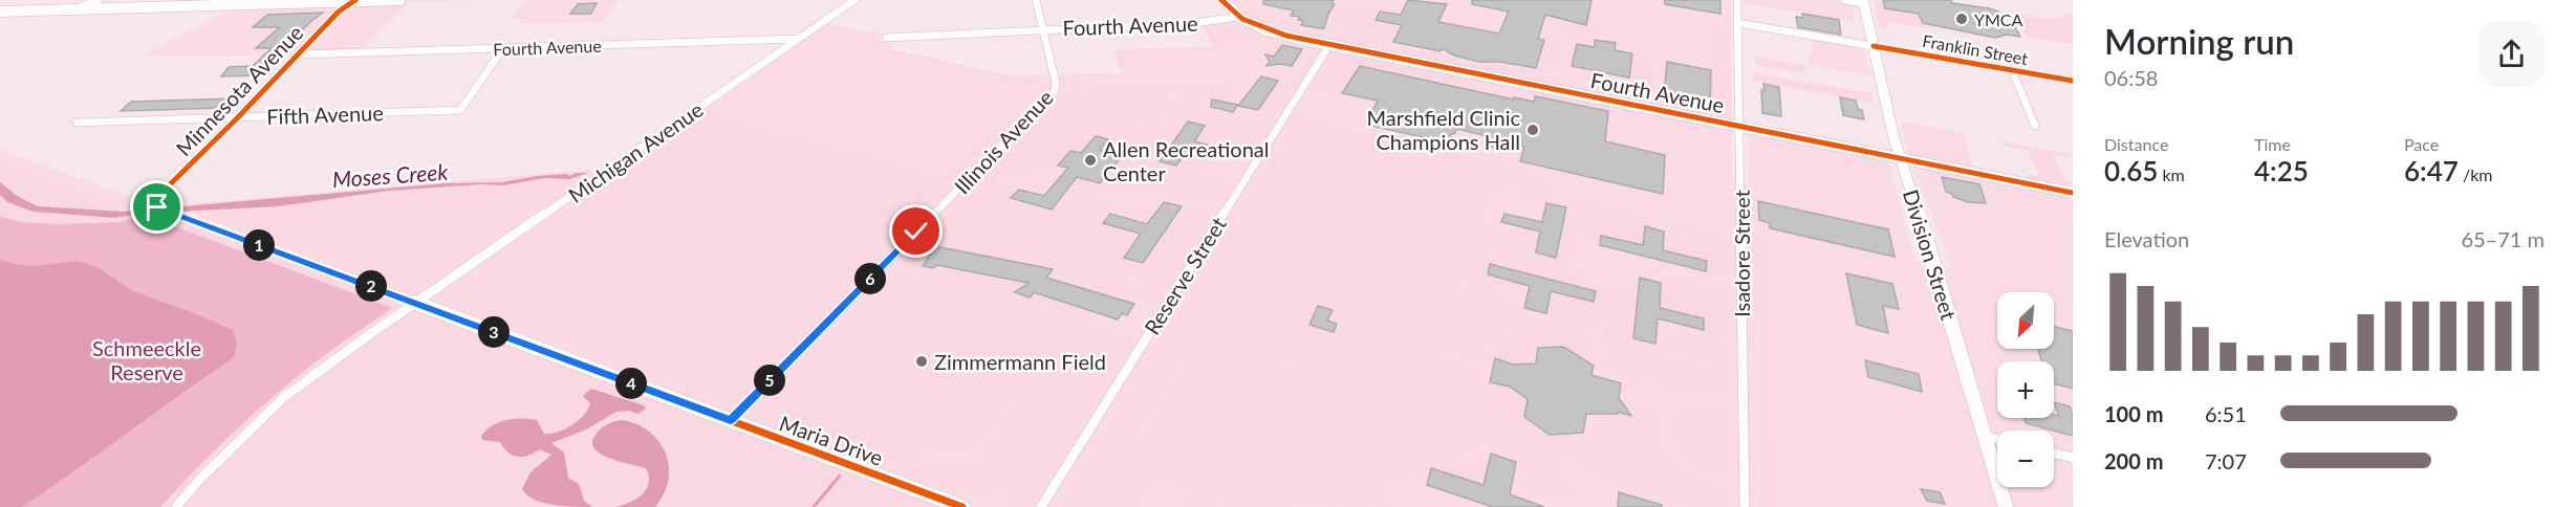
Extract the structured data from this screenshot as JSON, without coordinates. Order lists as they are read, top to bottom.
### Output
{
  "streets": {
    "street": [
      "Fourth Avenue",
      "Franklin Street",
      "Minnesota Avenue",
      "Fifth Avenue",
      "Illinois Avenue",
      "Michigan Avenue",
      "Isadore Street",
      "Division Street",
      "Reserve Street",
      "Maria Drive"
    ]
  },
  "crossings": [
    ["Fourth Avenue", "Minnesota Avenue"],
    ["Fourth Avenue", "Fifth Avenue"],
    ["Fourth Avenue", "Illinois Avenue"],
    ["Fourth Avenue", "Michigan Avenue"],
    ["Fourth Avenue", "Isadore Street"],
    ["Fourth Avenue", "Division Street"],
    ["Fourth Avenue", "Reserve Street"],
    ["Franklin Street", "Isadore Street"],
    ["Franklin Street", "Division Street"],
    ["Minnesota Avenue", "Fifth Avenue"],
    ["Minnesota Avenue", "Maria Drive"],
    ["Illinois Avenue", "Maria Drive"],
    ["Michigan Avenue", "Maria Drive"]
  ],
  "water": ["Moses Creek"],
  "parks": ["Schmeeckle Reserve"],
  "places": [
    "YMCA",
    "Marshfield Clinic Champions Hall",
    "Allen Recreational Center",
    "Zimmermann Field"
  ],
  "north": "bottom left",
  "page": {
    "heading": ["Morning run", "06:58"],
    "stats": [
      ["Distance", "0.65 km"],
      ["Time", "4:25"],
      ["Pace", "6:47 /km"]
    ],
    "chart": ["Elevation", "65–71 m"],
    "pins": [
      "1",
      "6",
      "2",
      "3",
      "5",
      "4"
    ],
    "map_buttons": ["+", "−"],
    "list": [
      {
        "name": "100 m",
        "note": "6:51"
      },
      {
        "name": "200 m",
        "note": "7:07"
      }
    ]
  }
}
